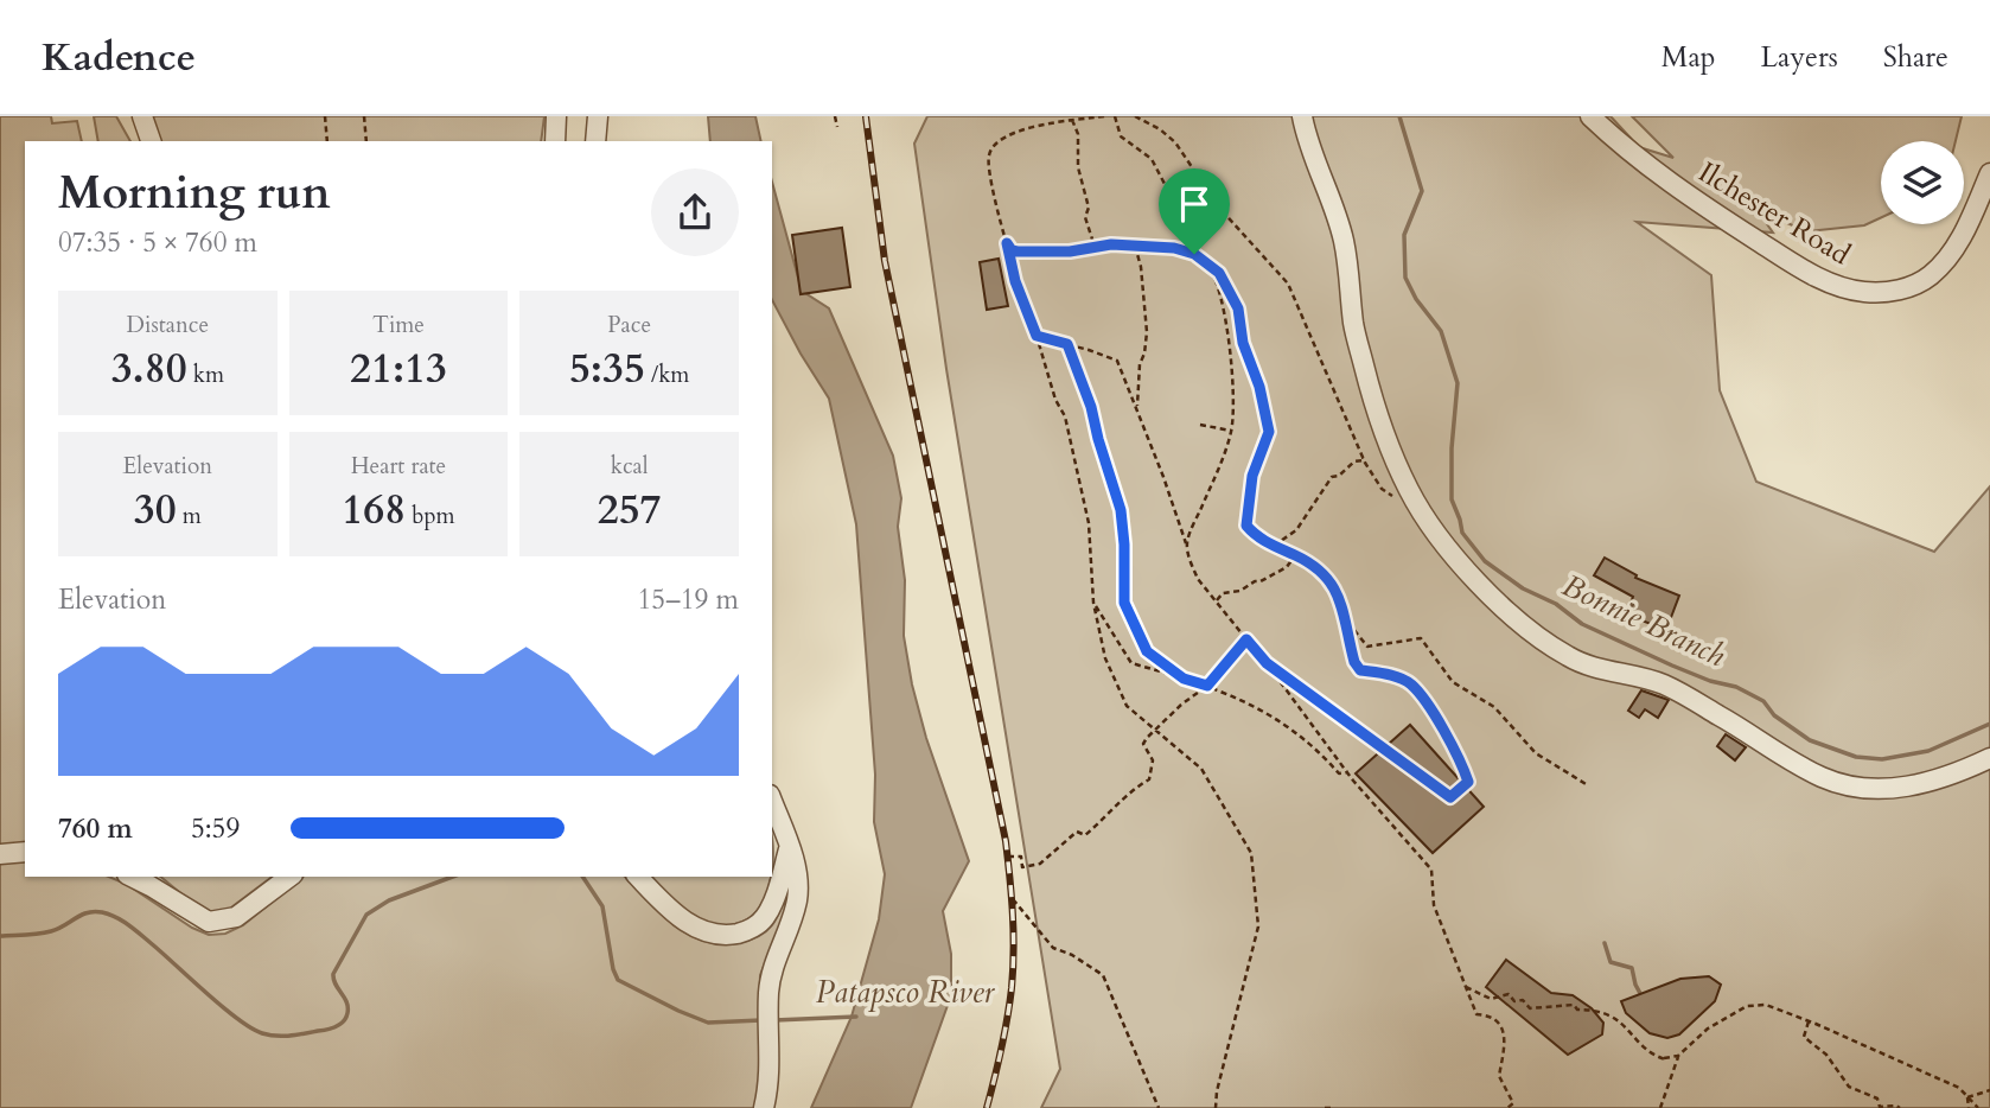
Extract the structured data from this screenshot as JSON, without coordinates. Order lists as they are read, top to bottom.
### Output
{
  "streets": {
    "street": ["Ilchester Road"]
  },
  "water": ["Bonnie Branch", "Patapsco River"],
  "page": {
    "header": "Kadence",
    "nav": ["Map", "Layers", "Share"],
    "heading": ["Morning run", "07:35 · 5 × 760 m"],
    "stats": [
      ["Distance", "3.80 km"],
      ["Time", "21:13"],
      ["Pace", "5:35 /km"],
      ["Elevation", "30 m"],
      ["Heart rate", "168 bpm"],
      ["kcal", "257"]
    ],
    "chart": ["Elevation", "15–19 m"],
    "list": [
      {
        "name": "760 m",
        "note": "5:59"
      }
    ]
  }
}
